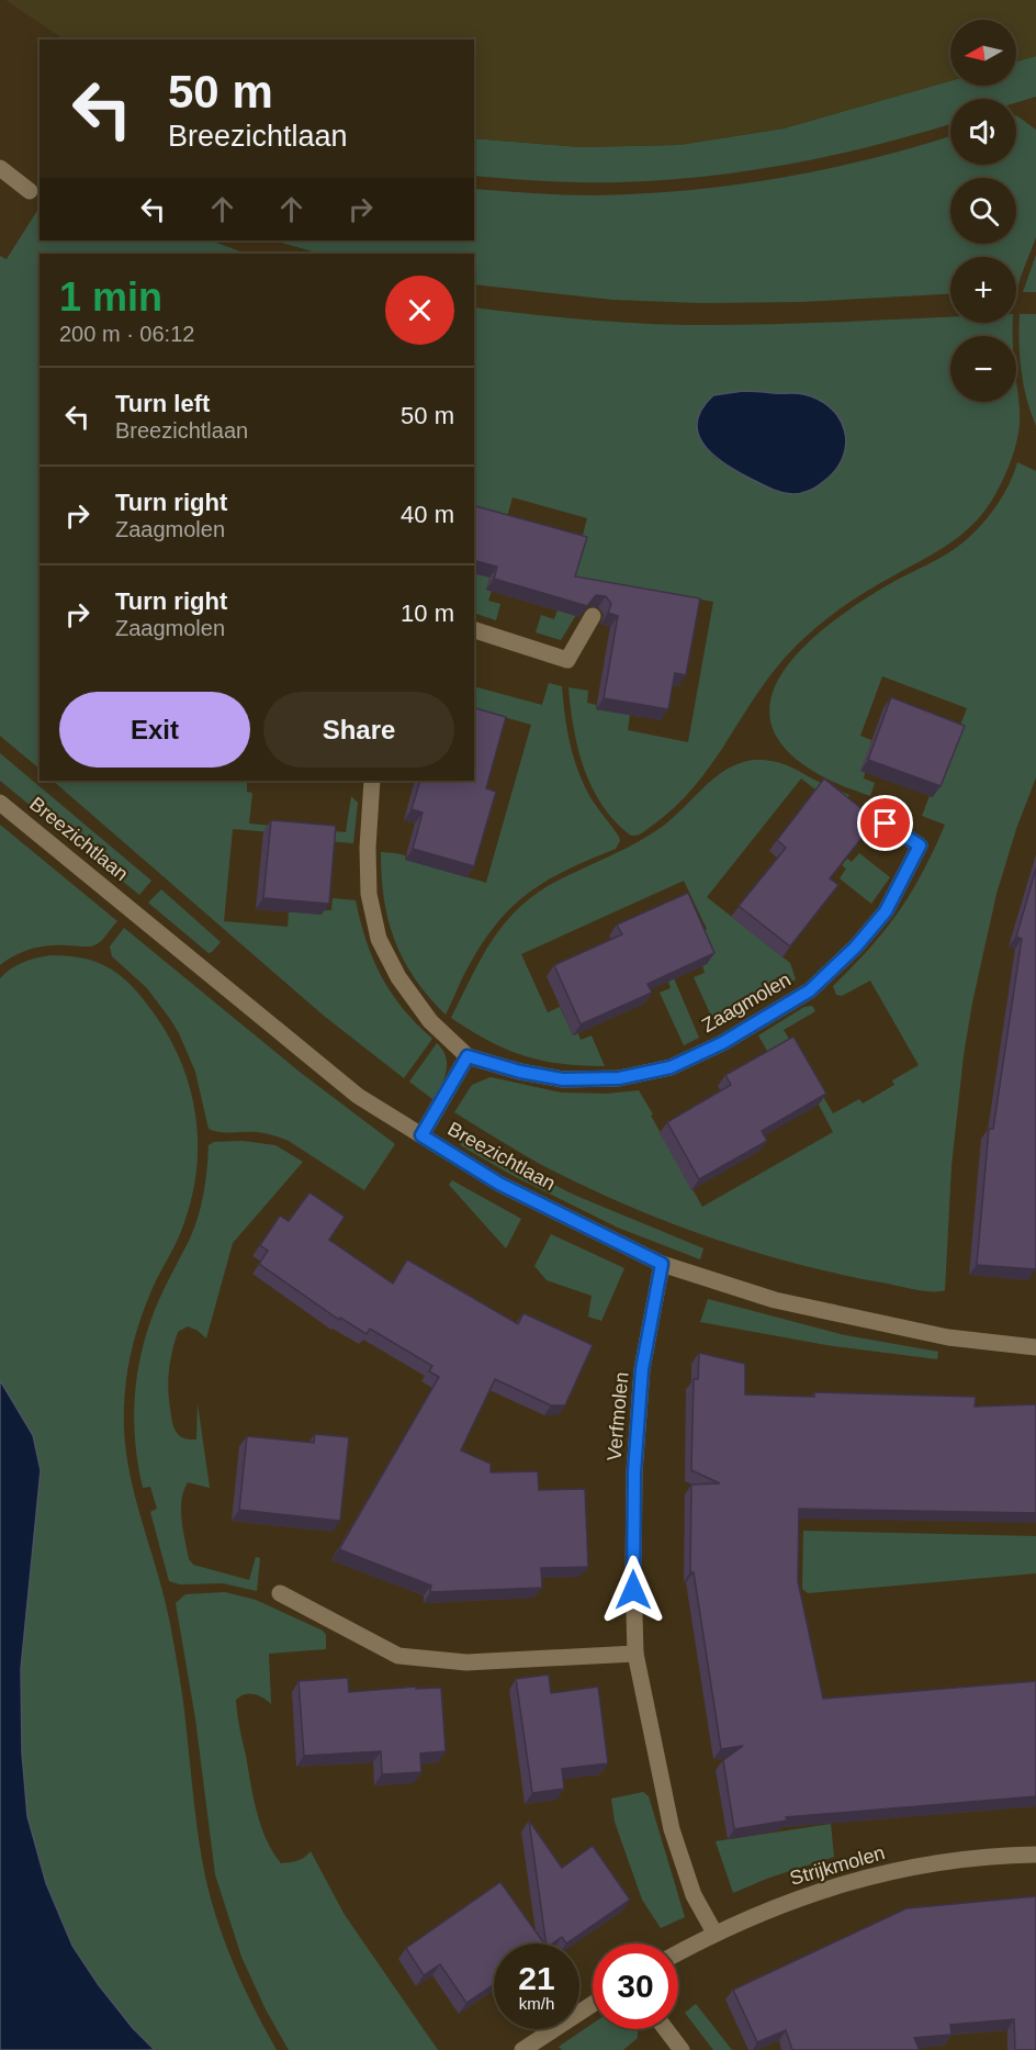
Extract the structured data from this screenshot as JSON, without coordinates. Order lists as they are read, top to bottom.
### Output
{
  "streets": {
    "street": [
      "Breezichtlaan",
      "Zaagmolen",
      "Verfmolen",
      "Strijkmolen"
    ]
  },
  "crossings": [
    ["Breezichtlaan", "Verfmolen"],
    ["Verfmolen", "Strijkmolen"]
  ],
  "north": "left",
  "page": {
    "map_buttons": ["+", "−"],
    "turn": ["50 m", "Breezichtlaan"],
    "heading": ["1 min", "200 m · 06:12"],
    "list": [
      {
        "name": "Turn left",
        "note": "Breezichtlaan",
        "value": "50 m"
      },
      {
        "name": "Turn right",
        "note": "Zaagmolen",
        "value": "40 m"
      },
      {
        "name": "Turn right",
        "note": "Zaagmolen",
        "value": "10 m"
      }
    ],
    "buttons": ["Exit", "Share"],
    "speed": "21 km/h",
    "limit": "30"
  }
}
